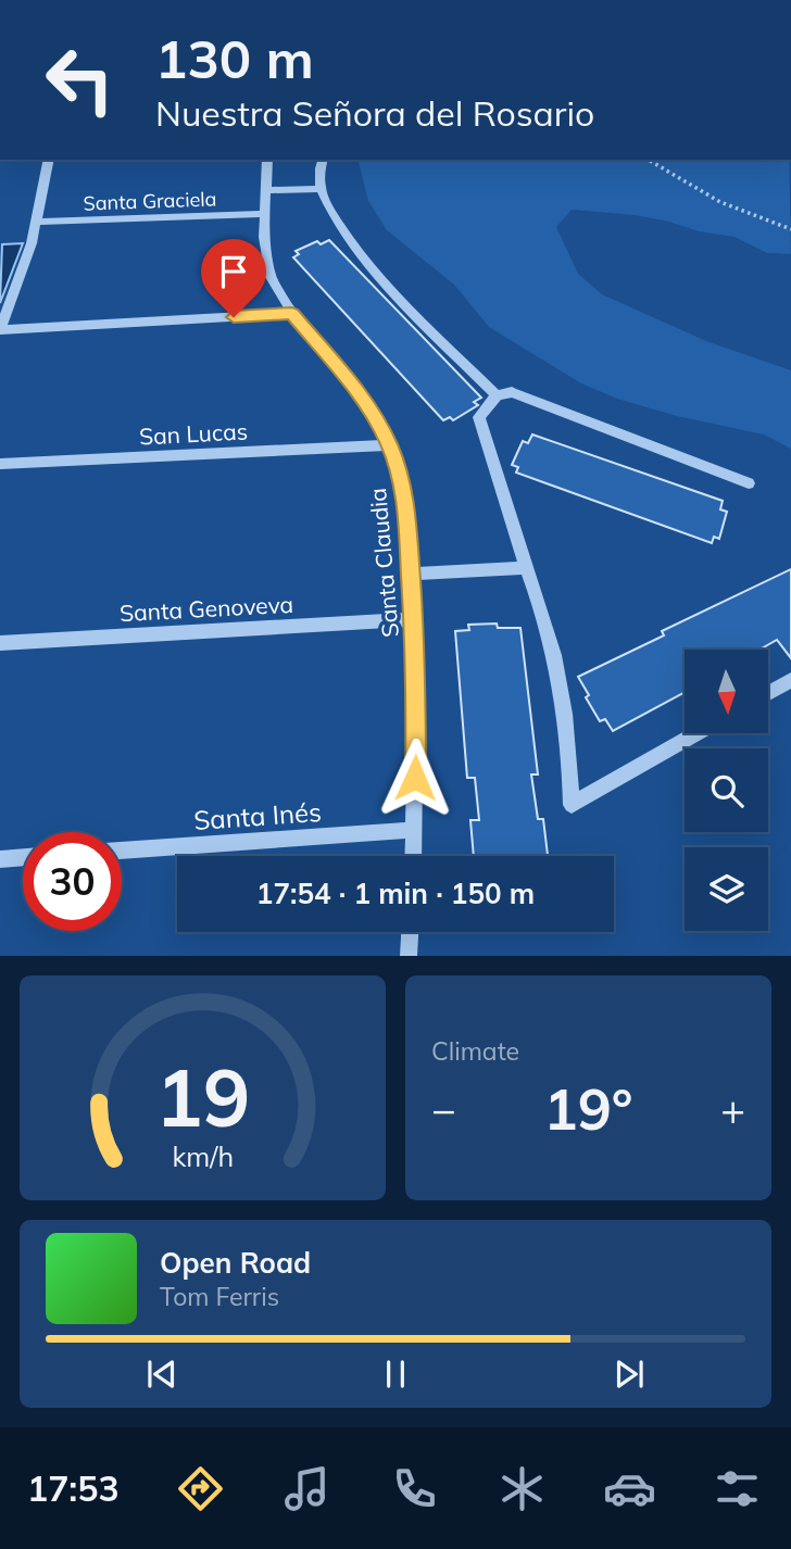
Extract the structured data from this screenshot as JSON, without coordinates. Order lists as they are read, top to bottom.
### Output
{
  "streets": {
    "street": [
      "Santa Graciela",
      "San Lucas",
      "Santa Claudia",
      "Santa Genoveva",
      "Santa Inés"
    ]
  },
  "crossings": [
    ["Santa Graciela", "Santa Claudia"],
    ["San Lucas", "Santa Claudia"],
    ["Santa Claudia", "Santa Genoveva"],
    ["Santa Claudia", "Santa Inés"]
  ],
  "north": "bottom",
  "page": {
    "turn": ["130 m", "Nuestra Señora del Rosario"],
    "limit": "30",
    "trip": "17:54 · 1 min · 150 m",
    "tile": "Climate",
    "heat": ["−", "19°", "+"],
    "song": ["Open Road", "Tom Ferris"],
    "tabs": "17:53",
    "gauge": ["19", "km/h"]
  }
}
